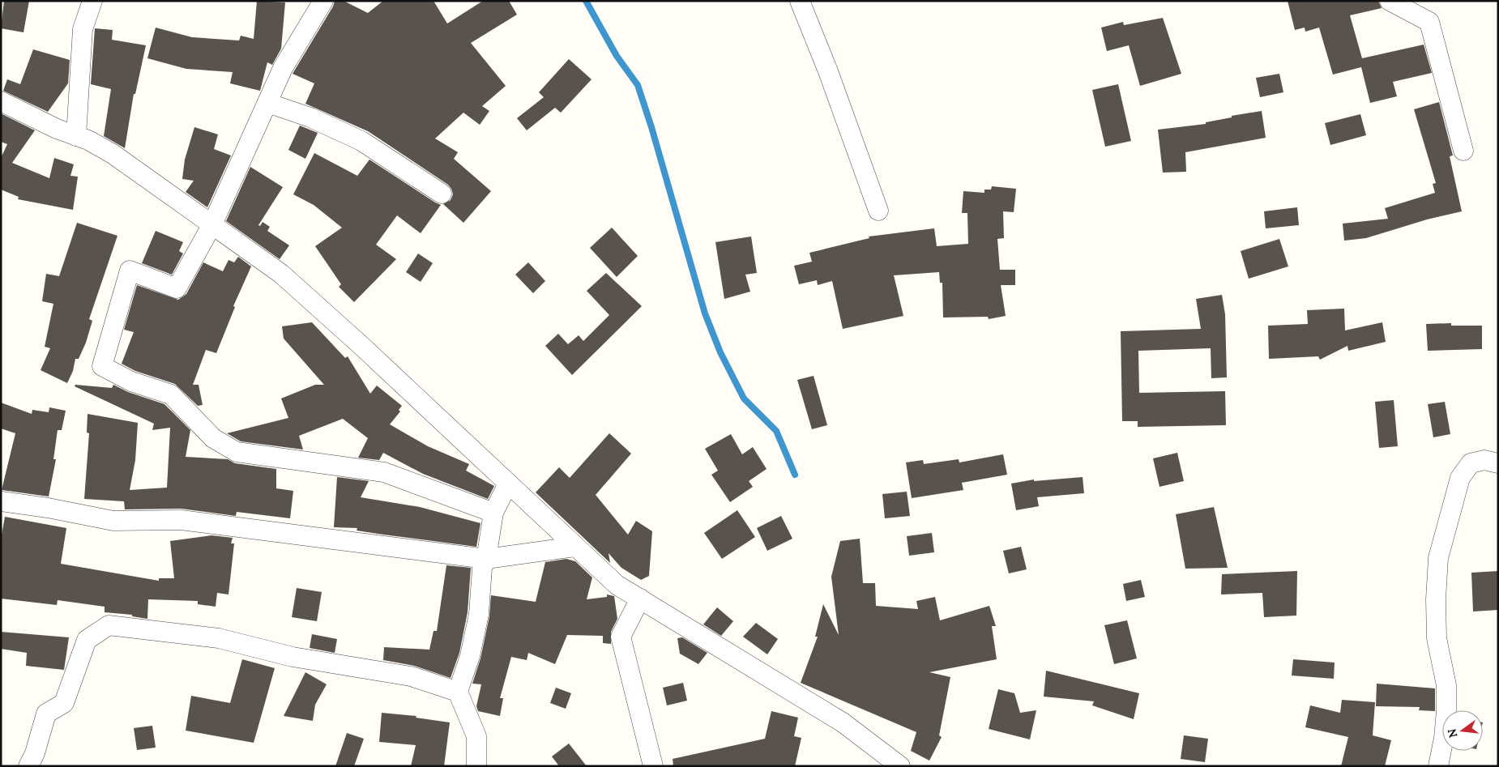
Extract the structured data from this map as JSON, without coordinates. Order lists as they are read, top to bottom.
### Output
{
  "north": "left"
}
